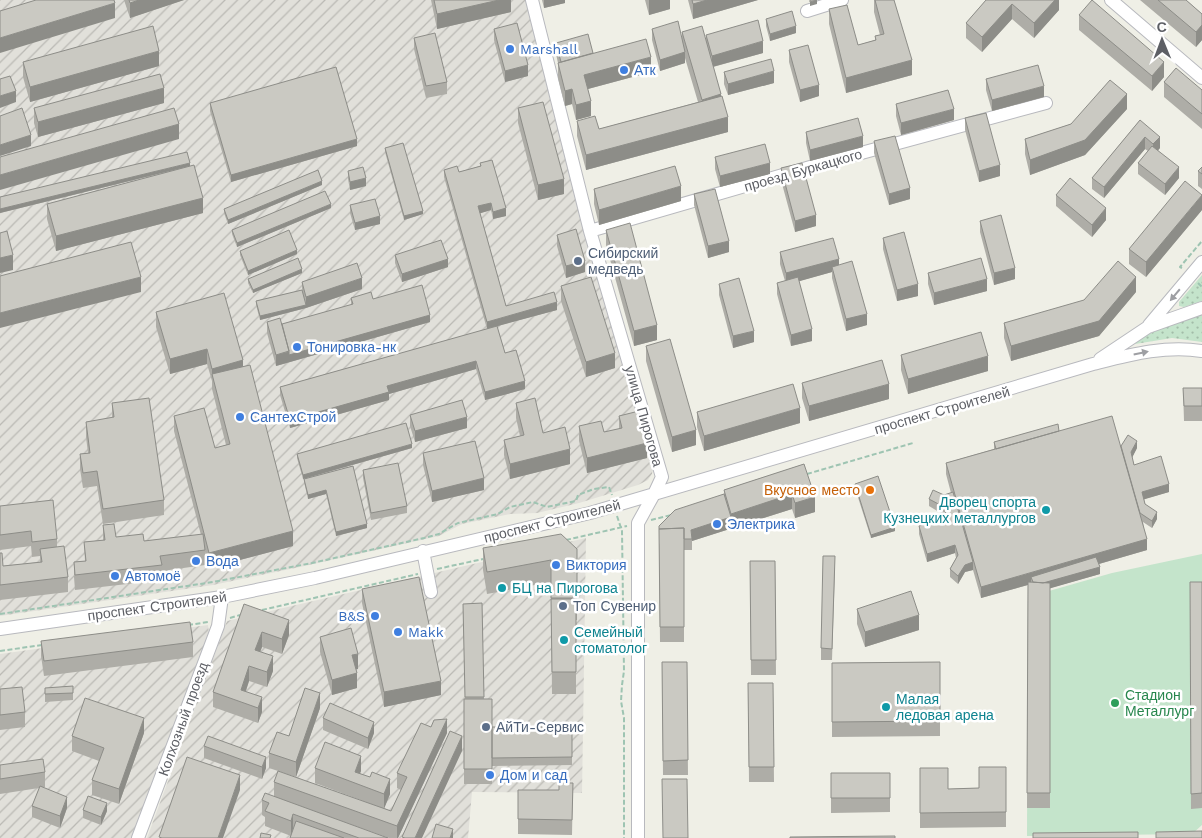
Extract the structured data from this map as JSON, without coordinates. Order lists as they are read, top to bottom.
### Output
{
  "streets": {
    "street": [
      "проезд Буркацкого",
      "проспект Строителей",
      "улица Пирогова",
      "Колхозный проезд"
    ]
  },
  "crossings": [
    ["проезд Буркацкого", "улица Пирогова"],
    ["проспект Строителей", "улица Пирогова"],
    ["проспект Строителей", "Колхозный проезд"]
  ],
  "places": [
    "Marshall",
    "Атк",
    "Сибирский медведь",
    "Тонировка-нк",
    "СантехСтрой",
    "Вкусное место",
    "Дворец спорта Кузнецких металлургов",
    "Электрика",
    "Вода",
    "Виктория",
    "Автомоё",
    "БЦ на Пирогова",
    "Топ Сувенир",
    "B&S",
    "Makk",
    "Семейный стоматолог",
    "Стадион Металлург",
    "Малая ледовая арена",
    "АйТи-Сервис",
    "Дом и сад"
  ],
  "north": "top"
}
